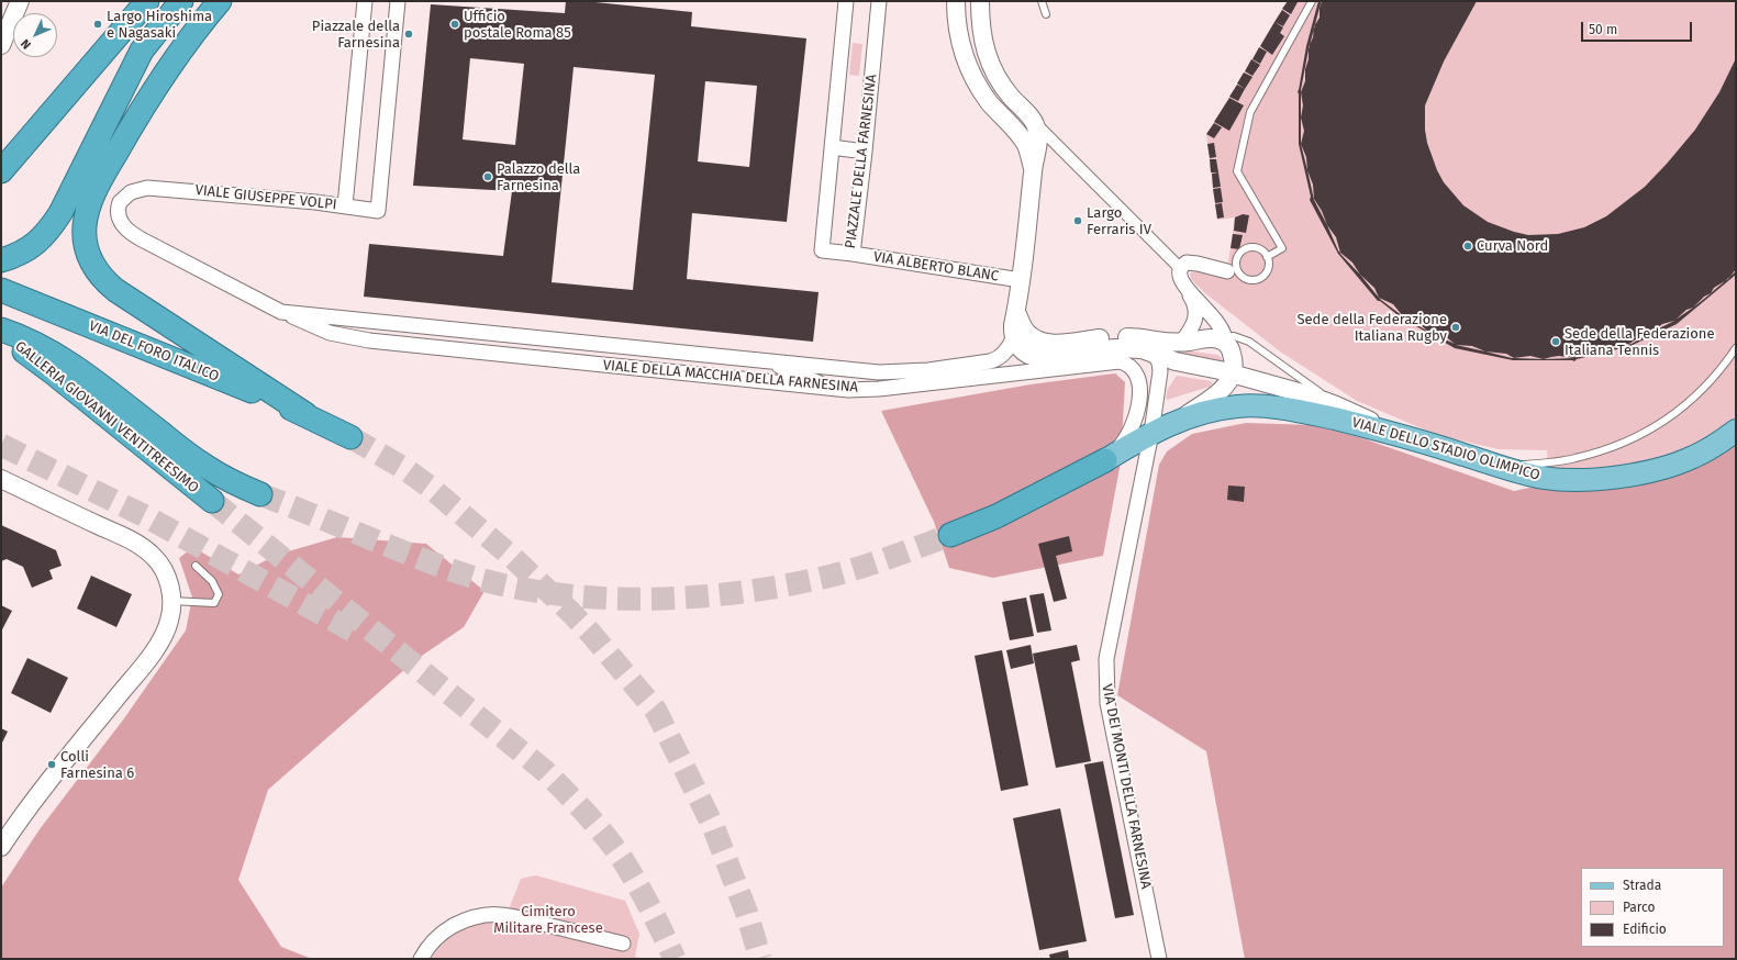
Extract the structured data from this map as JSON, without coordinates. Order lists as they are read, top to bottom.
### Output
{
  "streets": {
    "highway": ["VIA DEL FORO ITALICO", "GALLERIA GIOVANNI VENTITREESIMO"],
    "main road": ["VIALE DELLO STADIO OLIMPICO"],
    "street": [
      "PIAZZALE DELLA FARNESINA",
      "VIALE GIUSEPPE VOLPI",
      "VIA ALBERTO BLANC",
      "VIALE DELLA MACCHIA DELLA FARNESINA",
      "VIA DEI MONTI DELLA FARNESINA"
    ]
  },
  "crossings": [
    ["PIAZZALE DELLA FARNESINA", "VIA ALBERTO BLANC"],
    ["VIALE GIUSEPPE VOLPI", "VIALE DELLA MACCHIA DELLA FARNESINA"],
    ["VIALE DELLO STADIO OLIMPICO", "VIA DEI MONTI DELLA FARNESINA"]
  ],
  "parks": ["Cimitero Militare Francese"],
  "places": [
    "Largo Hiroshima e Nagasaki",
    "Ufficio postale Roma 85",
    "Piazzale della Farnesina",
    "Palazzo della Farnesina",
    "Largo Ferraris IV",
    "Curva Nord",
    "Sede della Federazione Italiana Rugby",
    "Sede della Federazione Italiana Tennis",
    "Colli Farnesina 6"
  ],
  "legend": ["Strada", "Parco", "Edificio"],
  "scale_bar": "50 m",
  "north": "bottom left"
}
